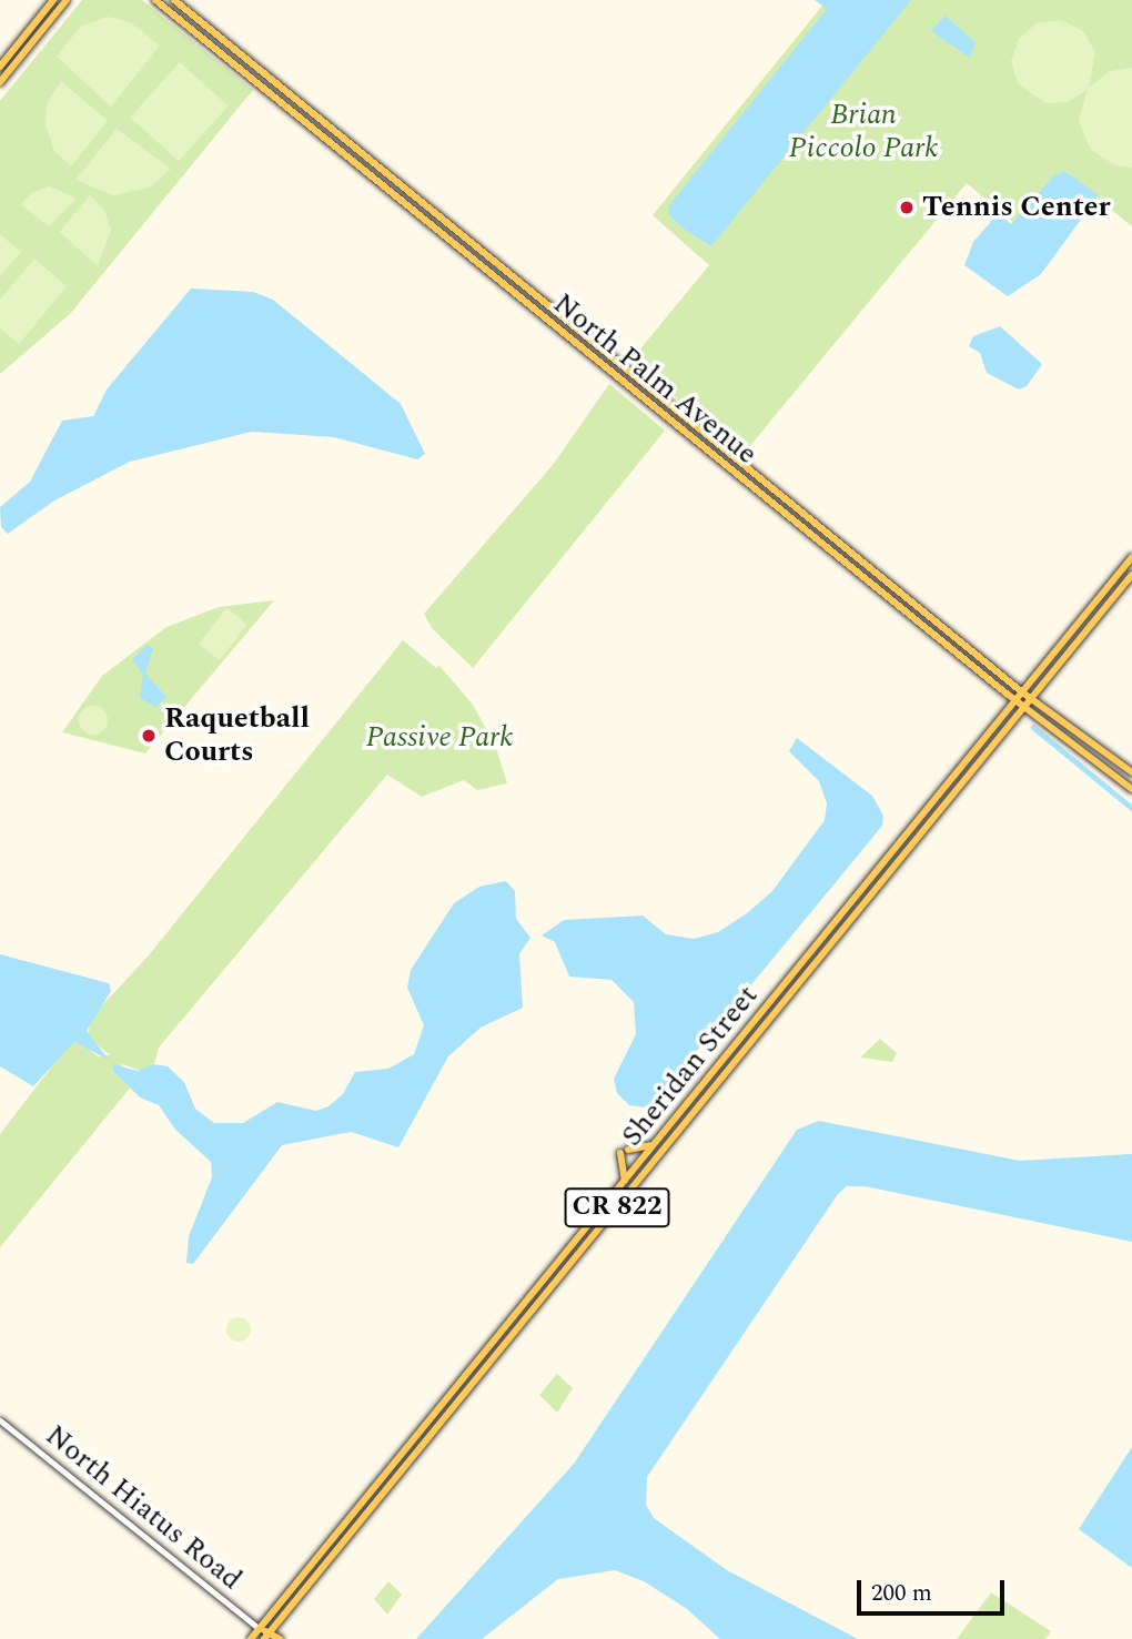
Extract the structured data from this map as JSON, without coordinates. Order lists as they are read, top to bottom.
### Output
{
  "streets": {
    "main road": [
      "North Palm Avenue",
      "Sheridan Street",
      "CR 822",
      "North Hiatus Road"
    ]
  },
  "crossings": [
    ["North Palm Avenue", "Sheridan Street"],
    ["Sheridan Street", "North Hiatus Road"]
  ],
  "parks": ["Brian Piccolo Park", "Passive Park"],
  "places": ["Tennis Center", "Raquetball Courts"],
  "scale_bar": "200 m"
}
